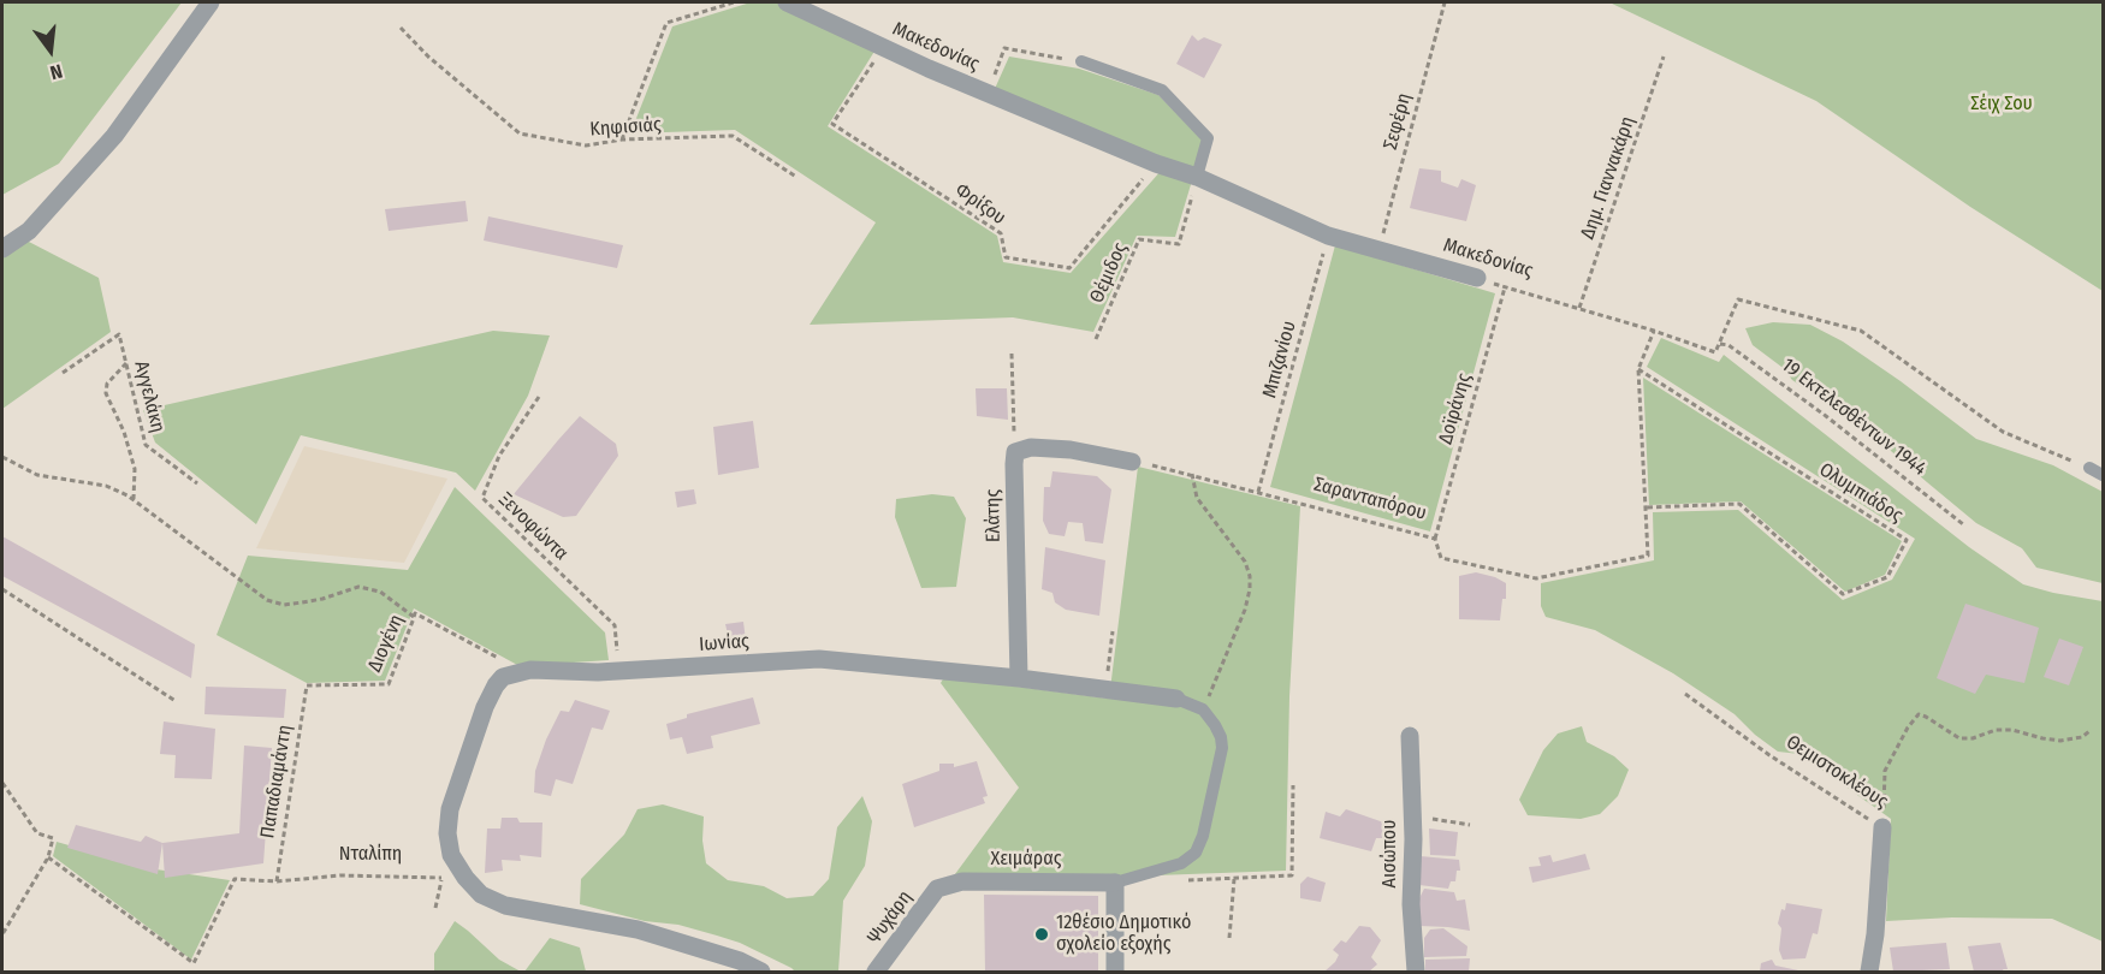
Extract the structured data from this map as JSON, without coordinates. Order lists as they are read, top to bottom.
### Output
{
  "streets": {
    "street": [
      "Μακεδονίας",
      "Ελάτης",
      "Ιωνίας",
      "Θεμιστοκλέους",
      "Αισώπου",
      "Χειμάρας",
      "Ψυχάρη"
    ],
    "path": [
      "Σεφέρη",
      "Κηφισιάς",
      "Δημ. Γιαννακάρη",
      "Φρίξου",
      "Θέμιδος",
      "Μπιζανίου",
      "Αγγελάκη",
      "Δοϊράνης",
      "19 Εκτελεσθέντων 1944",
      "Ολυμπιάδος",
      "Σαρανταπόρου",
      "Ξενοφώντα",
      "Διογένη",
      "Παπαδιαμάντη",
      "Νταλίπη"
    ]
  },
  "crossings": [
    ["Μακεδονίας", "Σεφέρη"],
    ["Μακεδονίας", "Δημ. Γιαννακάρη"],
    ["Μακεδονίας", "Φρίξου"],
    ["Μακεδονίας", "Θέμιδος"],
    ["Μακεδονίας", "Μπιζανίου"],
    ["Μακεδονίας", "Δοϊράνης"],
    ["Μακεδονίας", "19 Εκτελεσθέντων 1944"],
    ["Μακεδονίας", "Σαρανταπόρου"],
    ["Μπιζανίου", "Σαρανταπόρου"],
    ["Δοϊράνης", "Σαρανταπόρου"],
    ["Ολυμπιάδος", "Σαρανταπόρου"],
    ["Ελάτης", "Ιωνίας"],
    ["Ξενοφώντα", "Ιωνίας"],
    ["Διογένη", "Ιωνίας"],
    ["Διογένη", "Παπαδιαμάντη"],
    ["Παπαδιαμάντη", "Νταλίπη"],
    ["Χειμάρας", "Ψυχάρη"]
  ],
  "parks": ["Σέιχ Σου"],
  "places": ["12θέσιο Δημοτικό σχολείο εξοχής"],
  "north": "bottom"
}
